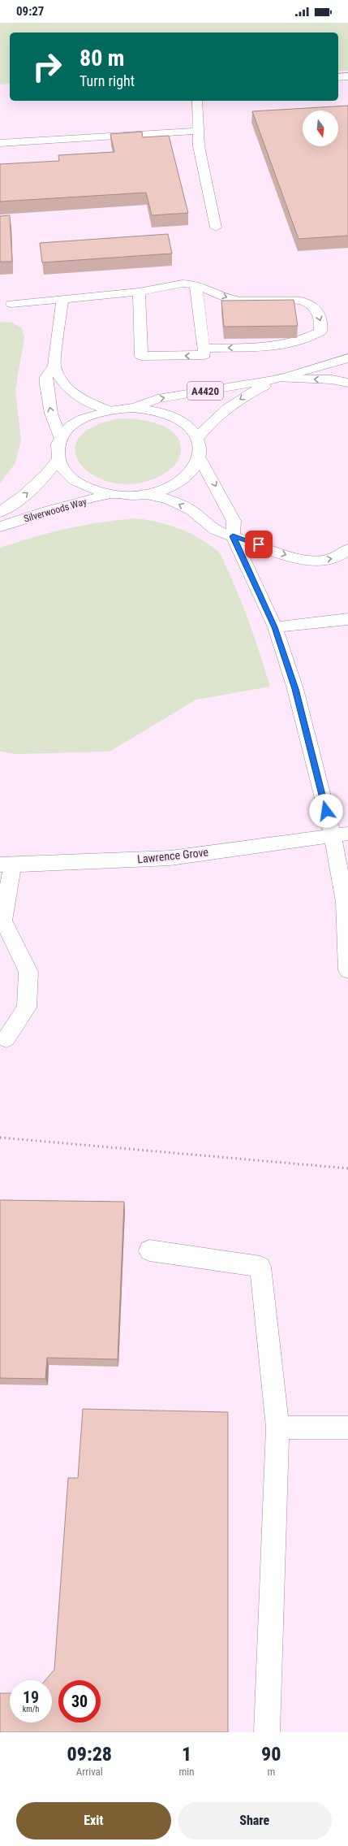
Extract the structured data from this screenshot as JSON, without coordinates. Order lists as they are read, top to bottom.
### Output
{
  "streets": {
    "street": ["A4420", "Silverwoods Way", "Lawrence Grove"]
  },
  "crossings": [
    ["A4420", "Silverwoods Way"]
  ],
  "one_way": ["Silverwoods Way"],
  "north": "bottom",
  "page": {
    "status": "09:27",
    "turn": ["80 m", "Turn right"],
    "speed": "19 km/h",
    "limit": "30",
    "eta": [
      "09:28",
      "Arrival",
      "1",
      "min",
      "90",
      "m"
    ],
    "buttons": ["Exit", "Share"]
  }
}
